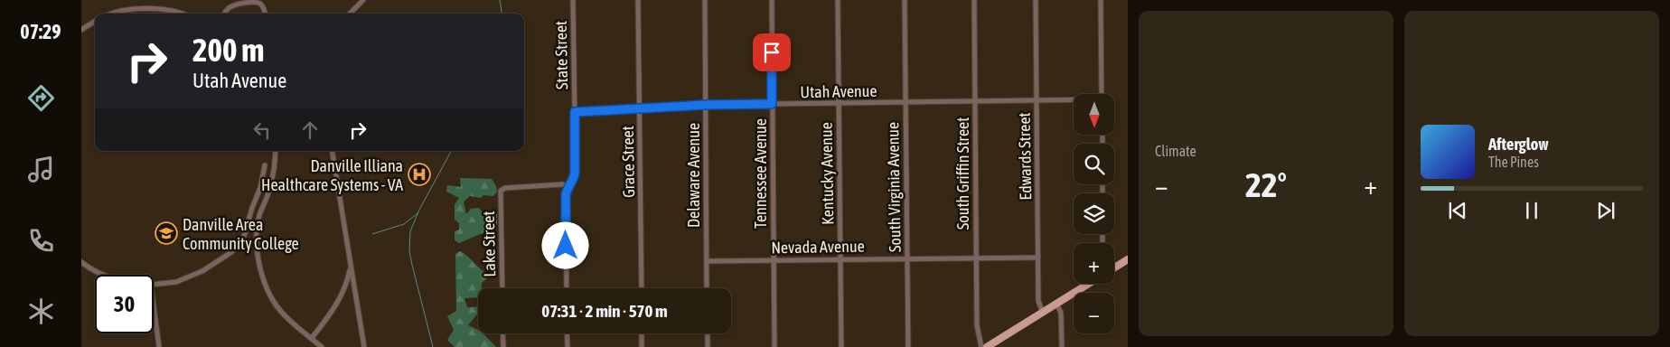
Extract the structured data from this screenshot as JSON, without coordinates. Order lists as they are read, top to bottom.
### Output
{
  "streets": {
    "street": [
      "State Street",
      "Utah Avenue",
      "Edwards Street",
      "Grace Street",
      "Tennessee Avenue",
      "Kentucky Avenue",
      "South Griffin Street",
      "Delaware Avenue",
      "South Virginia Avenue",
      "Lake Street",
      "Nevada Avenue"
    ]
  },
  "crossings": [
    ["State Street", "Utah Avenue"],
    ["State Street", "Lake Street"],
    ["Utah Avenue", "Edwards Street"],
    ["Utah Avenue", "Grace Street"],
    ["Utah Avenue", "Tennessee Avenue"],
    ["Utah Avenue", "Kentucky Avenue"],
    ["Utah Avenue", "South Griffin Street"],
    ["Utah Avenue", "Delaware Avenue"],
    ["Utah Avenue", "South Virginia Avenue"],
    ["Edwards Street", "Nevada Avenue"],
    ["Tennessee Avenue", "Nevada Avenue"],
    ["Kentucky Avenue", "Nevada Avenue"],
    ["South Griffin Street", "Nevada Avenue"],
    ["Delaware Avenue", "Nevada Avenue"],
    ["South Virginia Avenue", "Nevada Avenue"]
  ],
  "places": {
    "hospital": ["Danville Illiana Healthcare Systems - VA"],
    "school or university": ["Danville Area Community College"]
  },
  "north": "bottom",
  "page": {
    "tabs": "07:29",
    "tile": "Climate",
    "turn": ["200 m", "Utah Avenue"],
    "map_buttons": ["+", "−"],
    "song": ["Afterglow", "The Pines"],
    "heat": ["−", "22°", "+"],
    "limit": "30",
    "trip": "07:31 · 2 min · 570 m"
  }
}
